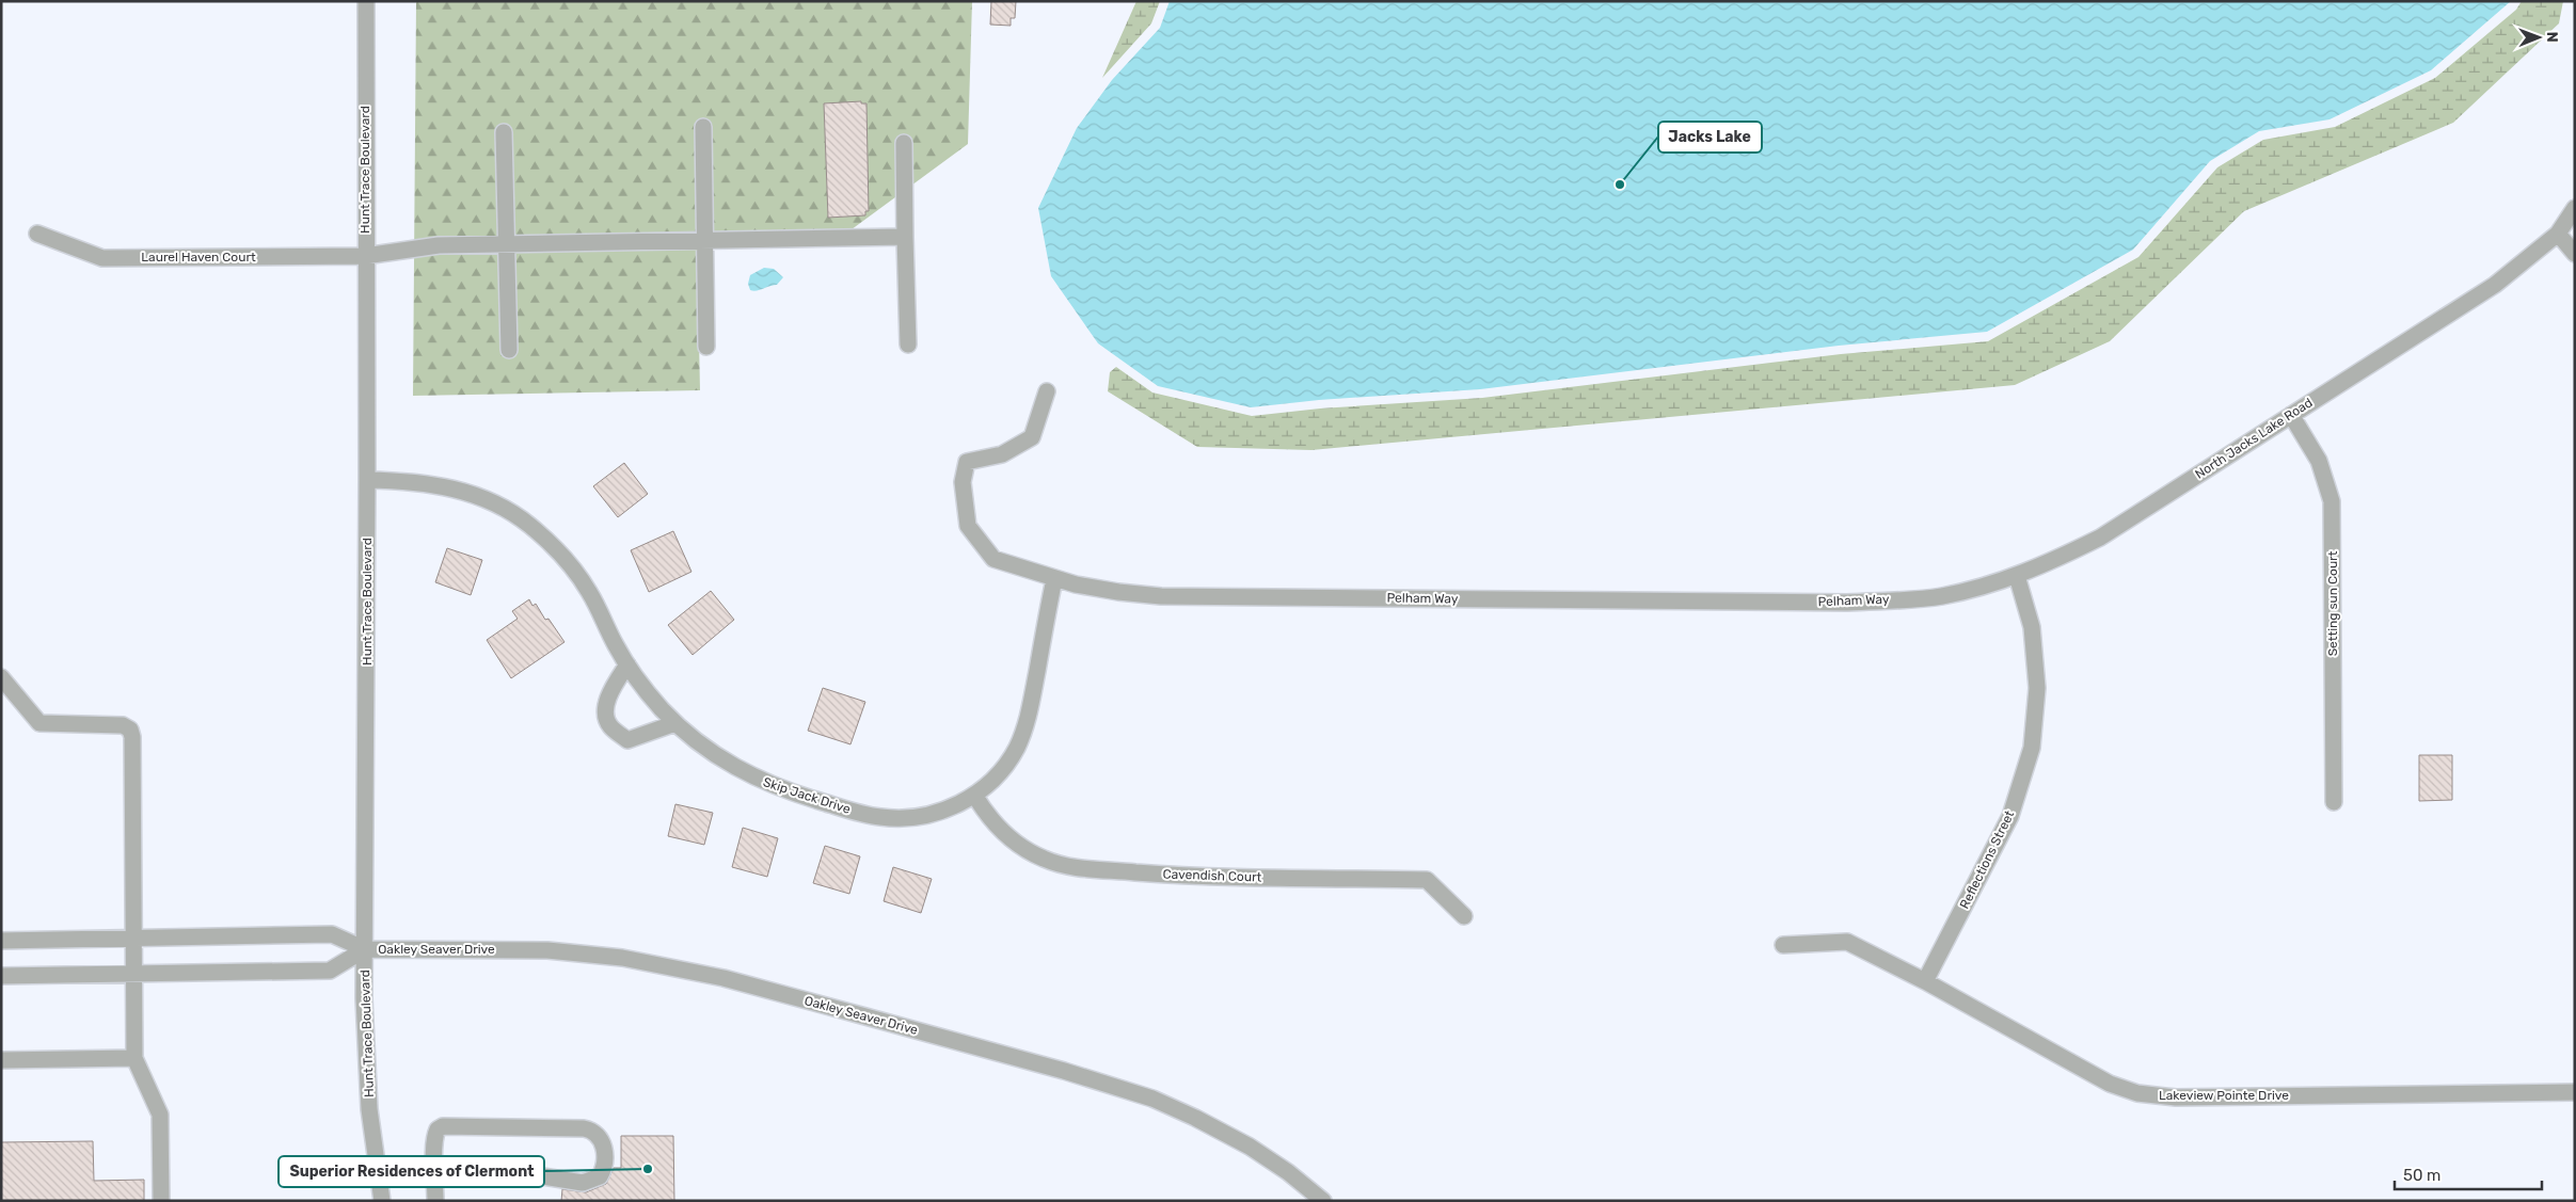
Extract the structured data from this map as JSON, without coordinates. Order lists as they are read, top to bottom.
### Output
{
  "streets": {
    "street": [
      "Hunt Trace Boulevard",
      "Laurel Haven Court",
      "North Jacks Lake Road",
      "Pelham Way",
      "Setting sun Court",
      "Skip Jack Drive",
      "Reflections Street",
      "Cavendish Court",
      "Oakley Seaver Drive",
      "Lakeview Pointe Drive"
    ]
  },
  "crossings": [
    ["Hunt Trace Boulevard", "Laurel Haven Court"],
    ["Hunt Trace Boulevard", "Skip Jack Drive"],
    ["Hunt Trace Boulevard", "Oakley Seaver Drive"],
    ["North Jacks Lake Road", "Pelham Way"],
    ["North Jacks Lake Road", "Setting sun Court"],
    ["North Jacks Lake Road", "Reflections Street"],
    ["Pelham Way", "Skip Jack Drive"],
    ["Skip Jack Drive", "Cavendish Court"],
    ["Reflections Street", "Lakeview Pointe Drive"]
  ],
  "places": ["Jacks Lake", "Superior Residences of Clermont"],
  "scale_bar": "50 m",
  "north": "right"
}
